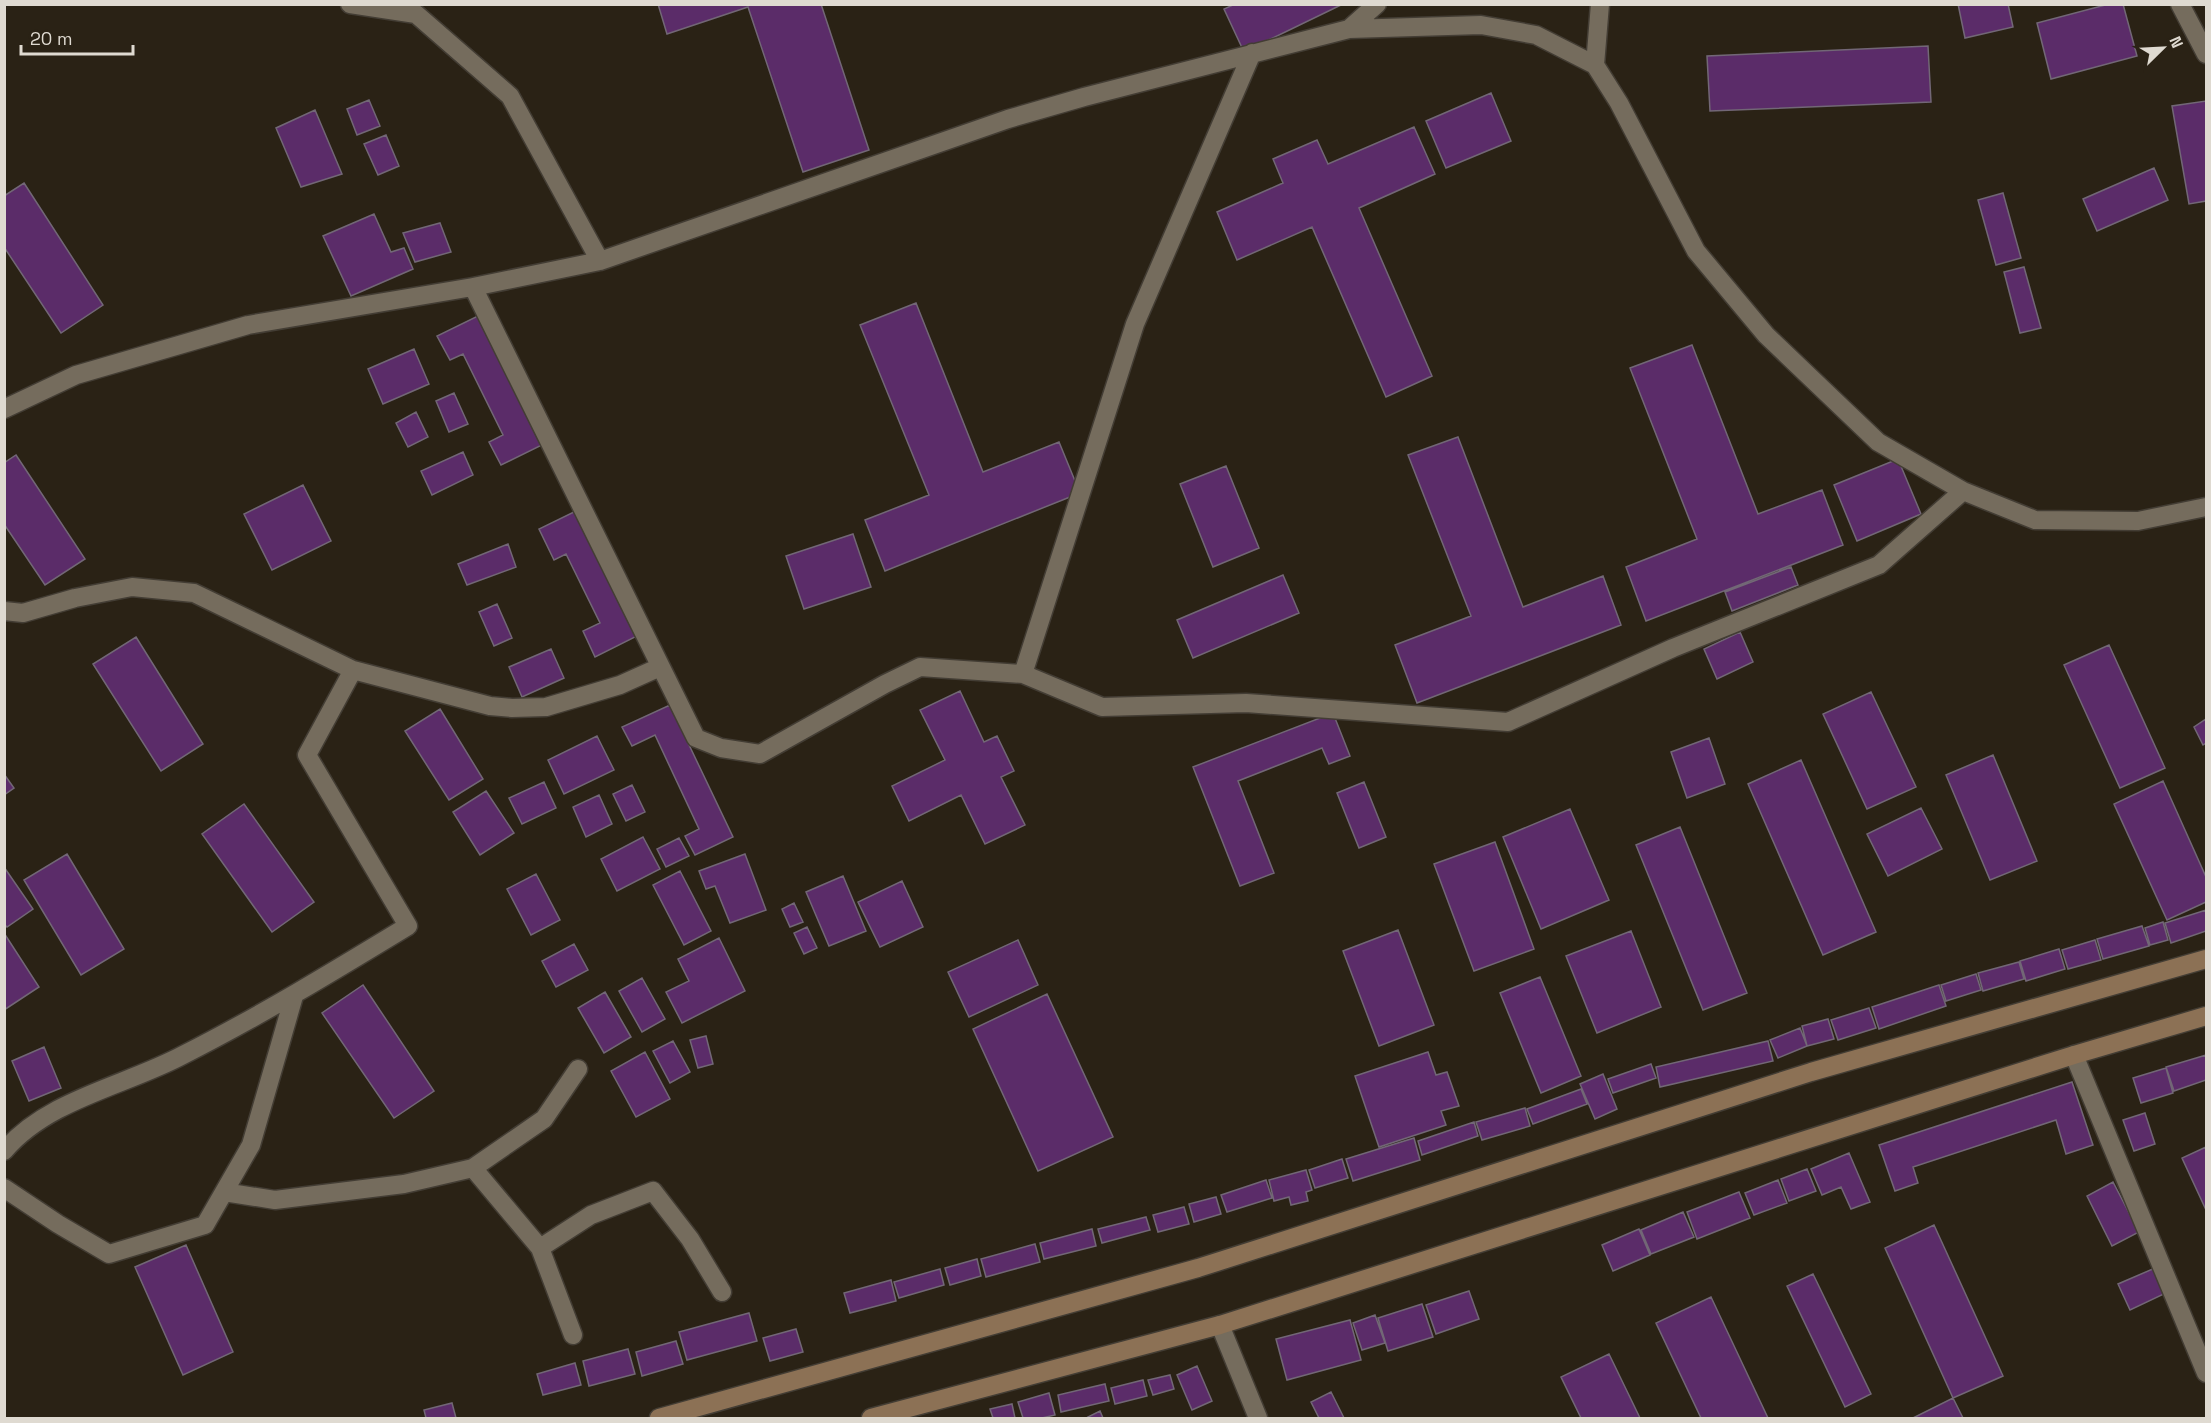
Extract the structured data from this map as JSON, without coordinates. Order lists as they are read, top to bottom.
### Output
{
  "scale_bar": "20 m",
  "north": "top right"
}
